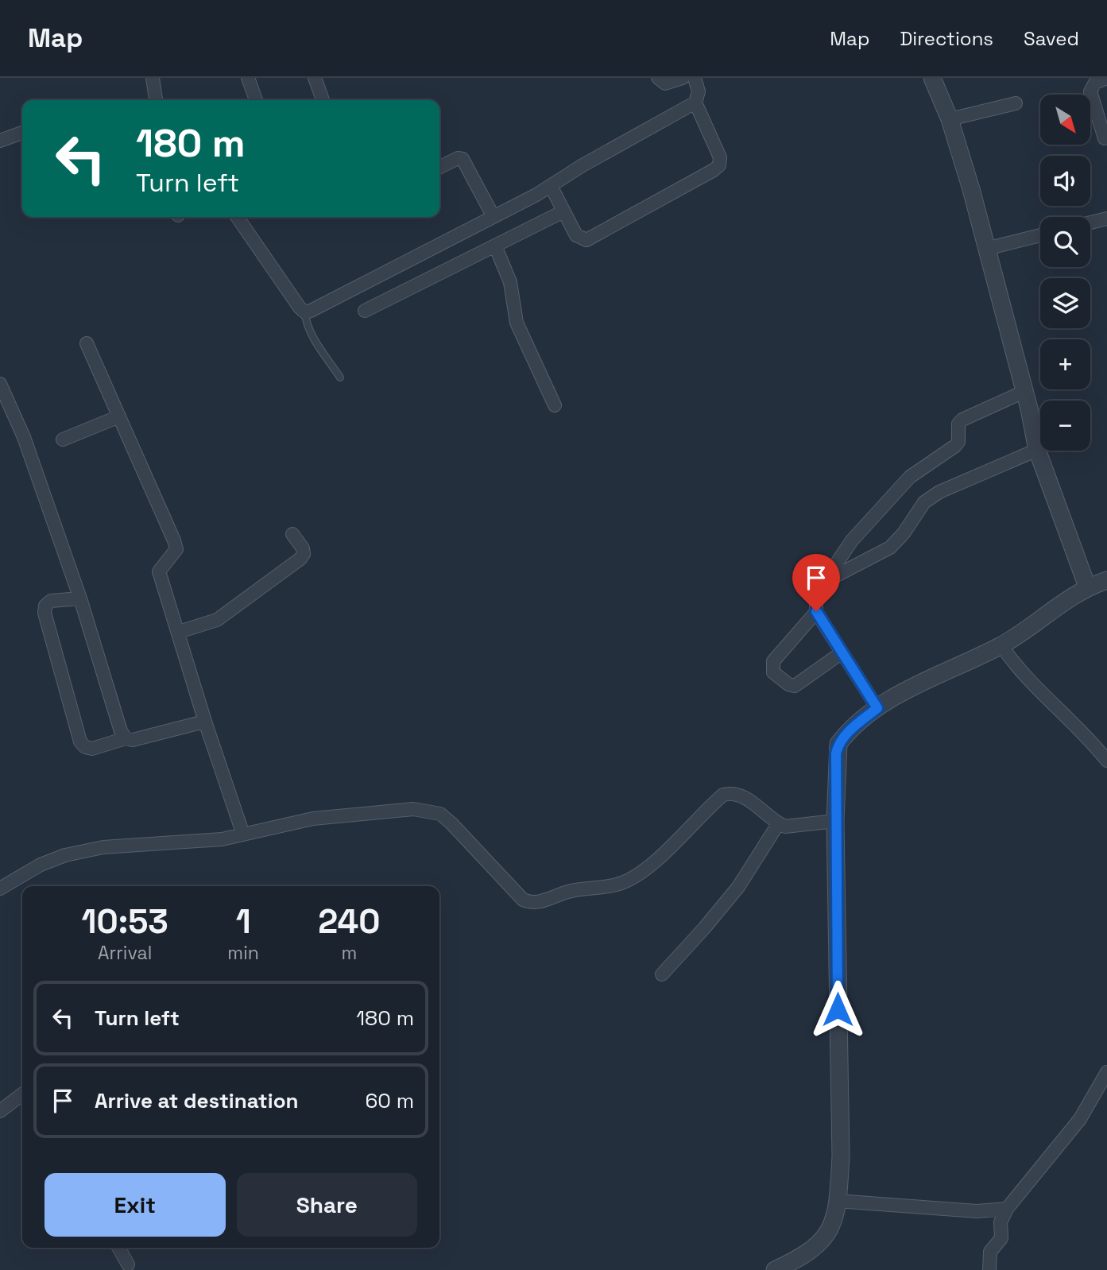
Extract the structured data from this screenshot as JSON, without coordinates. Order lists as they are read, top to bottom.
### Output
{
  "north": "bottom right",
  "page": {
    "header": "Map",
    "nav": ["Map", "Directions", "Saved"],
    "map_buttons": ["+", "−"],
    "turn": ["180 m", "Turn left"],
    "eta": [
      "10:53",
      "Arrival",
      "1",
      "min",
      "240",
      "m"
    ],
    "list": [
      {
        "name": "Turn left",
        "value": "180 m"
      },
      {
        "name": "Arrive at destination",
        "value": "60 m"
      }
    ],
    "buttons": ["Exit", "Share"]
  }
}
